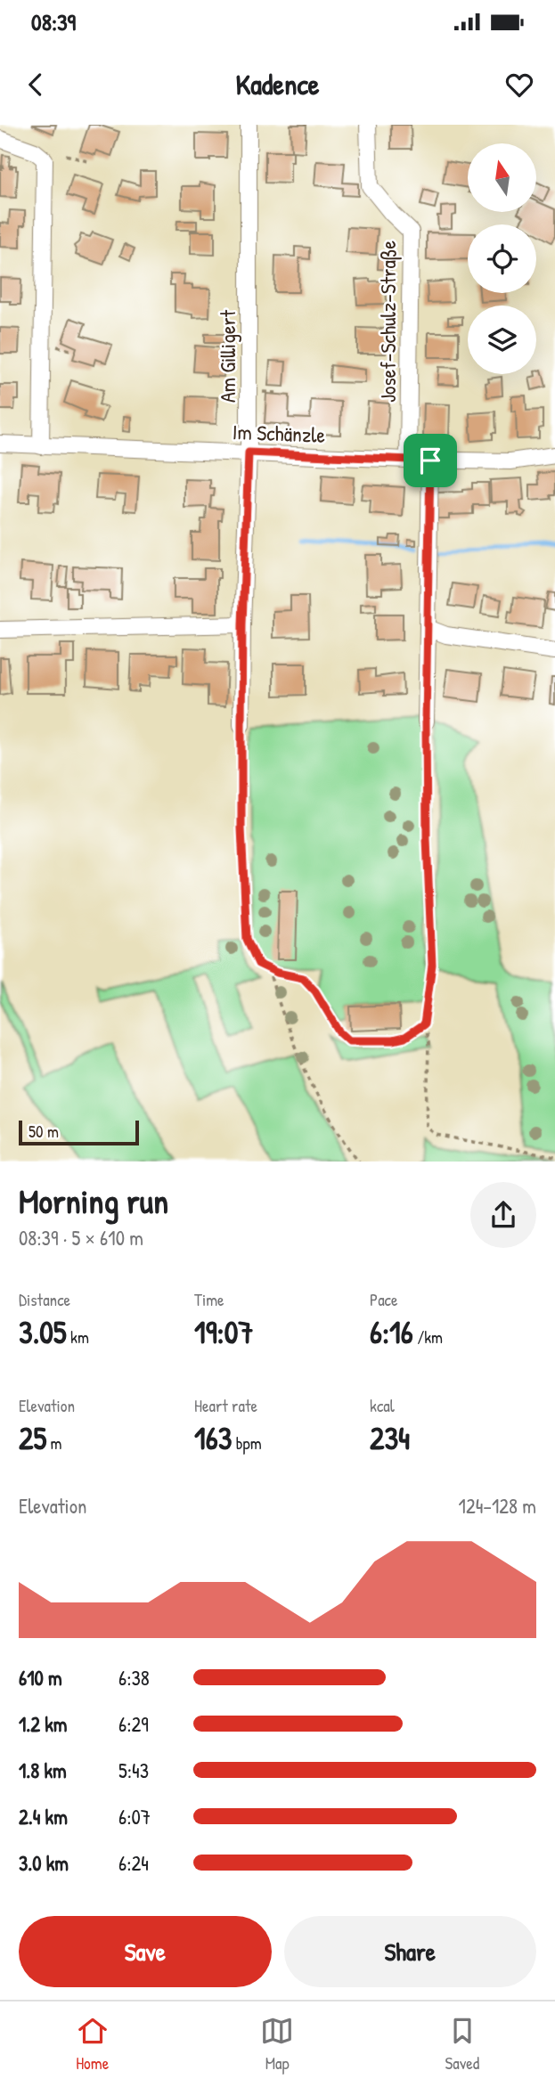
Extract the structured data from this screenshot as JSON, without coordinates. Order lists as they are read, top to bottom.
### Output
{
  "streets": {
    "street": ["Josef-Schulz-Straße", "Am Gilligert", "Im Schänzle"]
  },
  "crossings": [
    ["Josef-Schulz-Straße", "Im Schänzle"],
    ["Am Gilligert", "Im Schänzle"]
  ],
  "scale_bar": "50 m",
  "north": "top",
  "page": {
    "status": "08:39",
    "header": "Kadence",
    "scale": "50 m",
    "heading": ["Morning run", "08:39 · 5 × 610 m"],
    "stats": [
      ["Distance", "3.05 km"],
      ["Time", "19:07"],
      ["Pace", "6:16 /km"],
      ["Elevation", "25 m"],
      ["Heart rate", "163 bpm"],
      ["kcal", "234"]
    ],
    "chart": ["Elevation", "124–128 m"],
    "list": [
      {
        "name": "610 m",
        "note": "6:38"
      },
      {
        "name": "1.2 km",
        "note": "6:29"
      },
      {
        "name": "1.8 km",
        "note": "5:43"
      },
      {
        "name": "2.4 km",
        "note": "6:07"
      },
      {
        "name": "3.0 km",
        "note": "6:24"
      }
    ],
    "buttons": ["Save", "Share"],
    "tabs": ["Home", "Map", "Saved"]
  }
}
